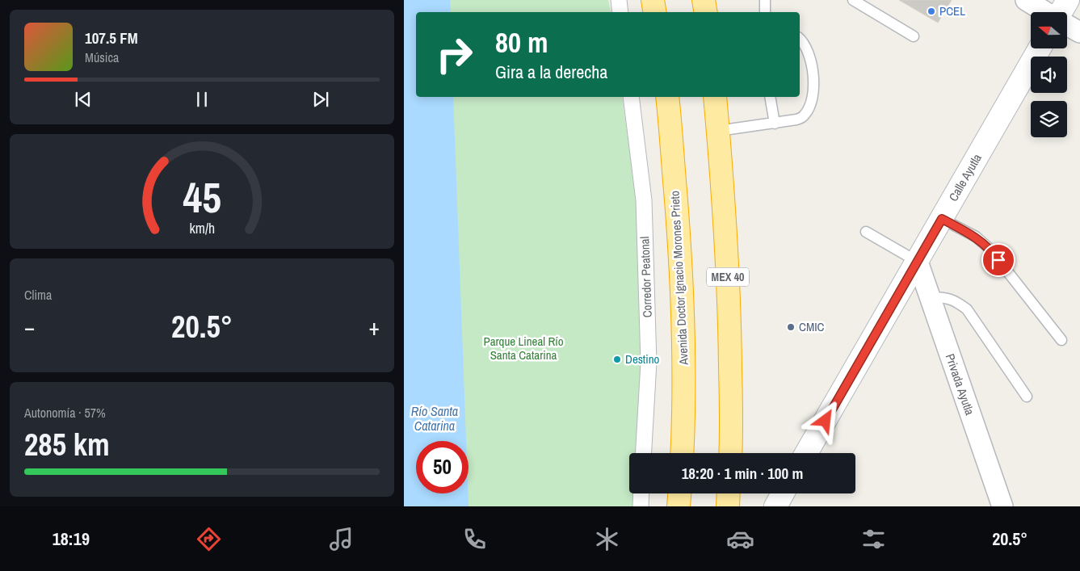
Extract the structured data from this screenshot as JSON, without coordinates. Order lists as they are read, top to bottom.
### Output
{
  "streets": {
    "highway": ["MEX 40", "Avenida Doctor Ignacio Morones Prieto"],
    "main road": ["Calle Ayutla"],
    "street": ["Corredor Peatonal", "Privada Ayutla"]
  },
  "crossings": [
    ["Calle Ayutla", "Privada Ayutla"]
  ],
  "water": ["Río Santa Catarina"],
  "parks": ["Parque Lineal Río Santa Catarina"],
  "places": ["PCEL", "CMIC", "Destino"],
  "north": "left",
  "page": {
    "turn": ["80 m", "Gira a la derecha"],
    "song": ["107.5 FM", "Música"],
    "tile": [
      "Clima",
      ["Autonomía · 57%", "285 km"]
    ],
    "heat": ["−", "20.5°", "+"],
    "limit": "50",
    "trip": "18:20 · 1 min · 100 m",
    "tabs": ["18:19", "20.5°"],
    "gauge": ["45", "km/h"]
  }
}
